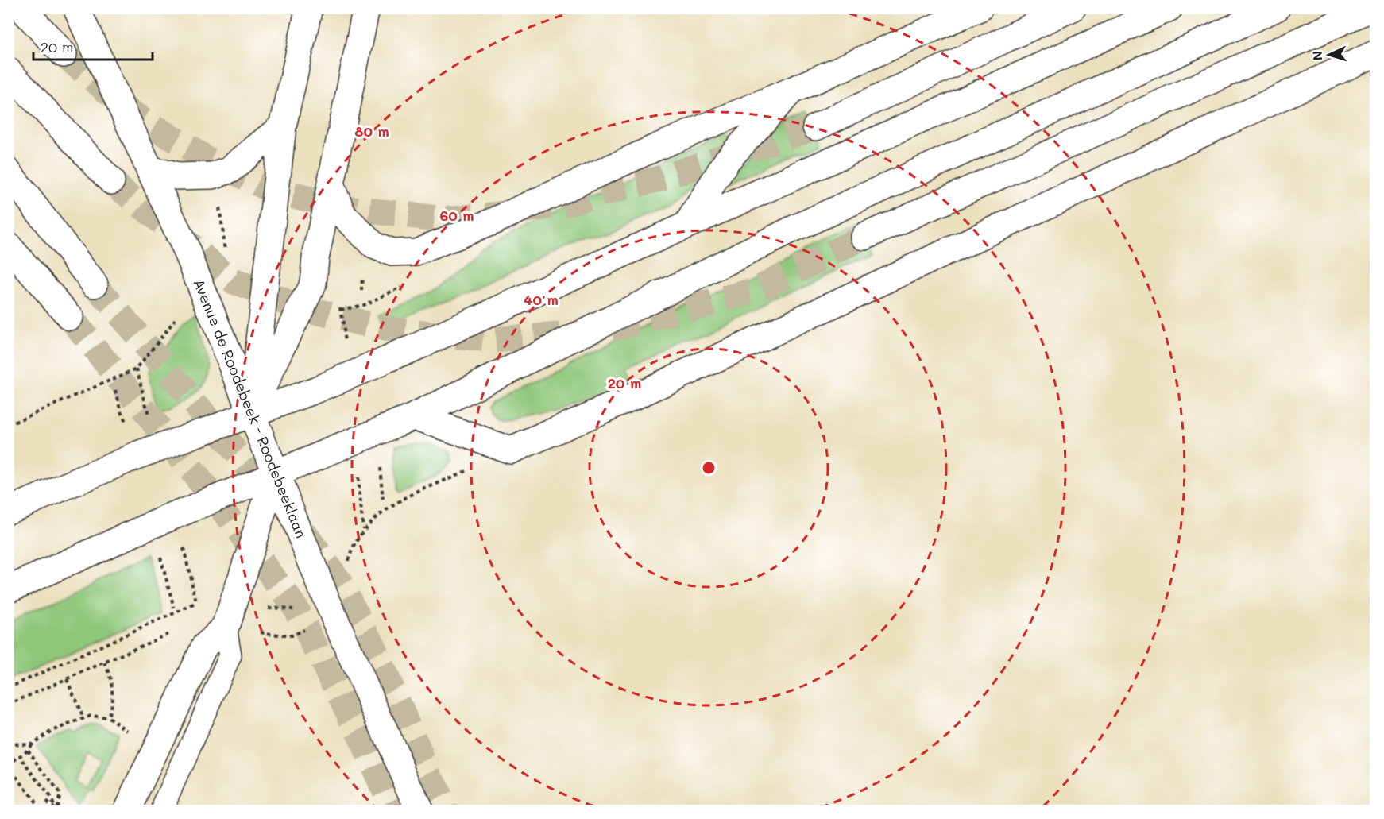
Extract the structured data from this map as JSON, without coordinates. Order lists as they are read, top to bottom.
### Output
{
  "streets": {
    "main road": ["Avenue de Roodebeek - Roodebeeklaan"]
  },
  "scale_bar": "20 m",
  "north": "left",
  "rings": [
    "80 m",
    "60 m",
    "40 m",
    "20 m"
  ]
}
